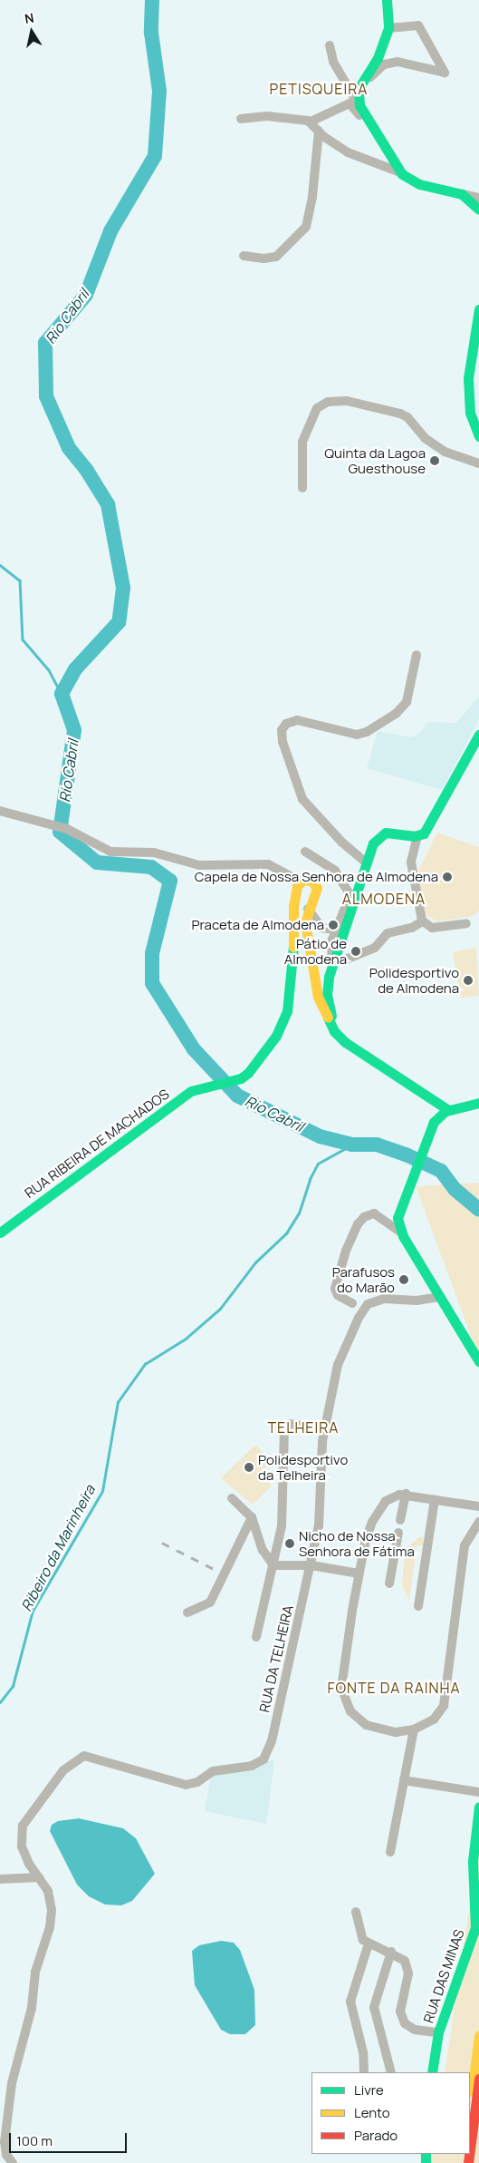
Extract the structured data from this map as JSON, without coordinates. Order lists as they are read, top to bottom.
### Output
{
  "streets": {
    "main road": ["RUA RIBEIRA DE MACHADOS", "RUA DAS MINAS"],
    "street": ["RUA DA TELHEIRA"]
  },
  "districts": [
    "PETISQUEIRA",
    "ALMODENA",
    "TELHEIRA",
    "FONTE DA RAINHA"
  ],
  "water": ["Rio Cabril", "Ribeiro da Marinheira"],
  "places": [
    "Quinta da Lagoa Guesthouse",
    "Capela de Nossa Senhora de Almodena",
    "Praceta de Almodena",
    "Pátio de Almodena",
    "Polidesportivo de Almodena",
    "Parafusos do Marão",
    "Polidesportivo da Telheira",
    "Nicho de Nossa Senhora de Fátima"
  ],
  "legend": ["Livre", "Lento", "Parado"],
  "scale_bar": "100 m",
  "north": "top"
}
